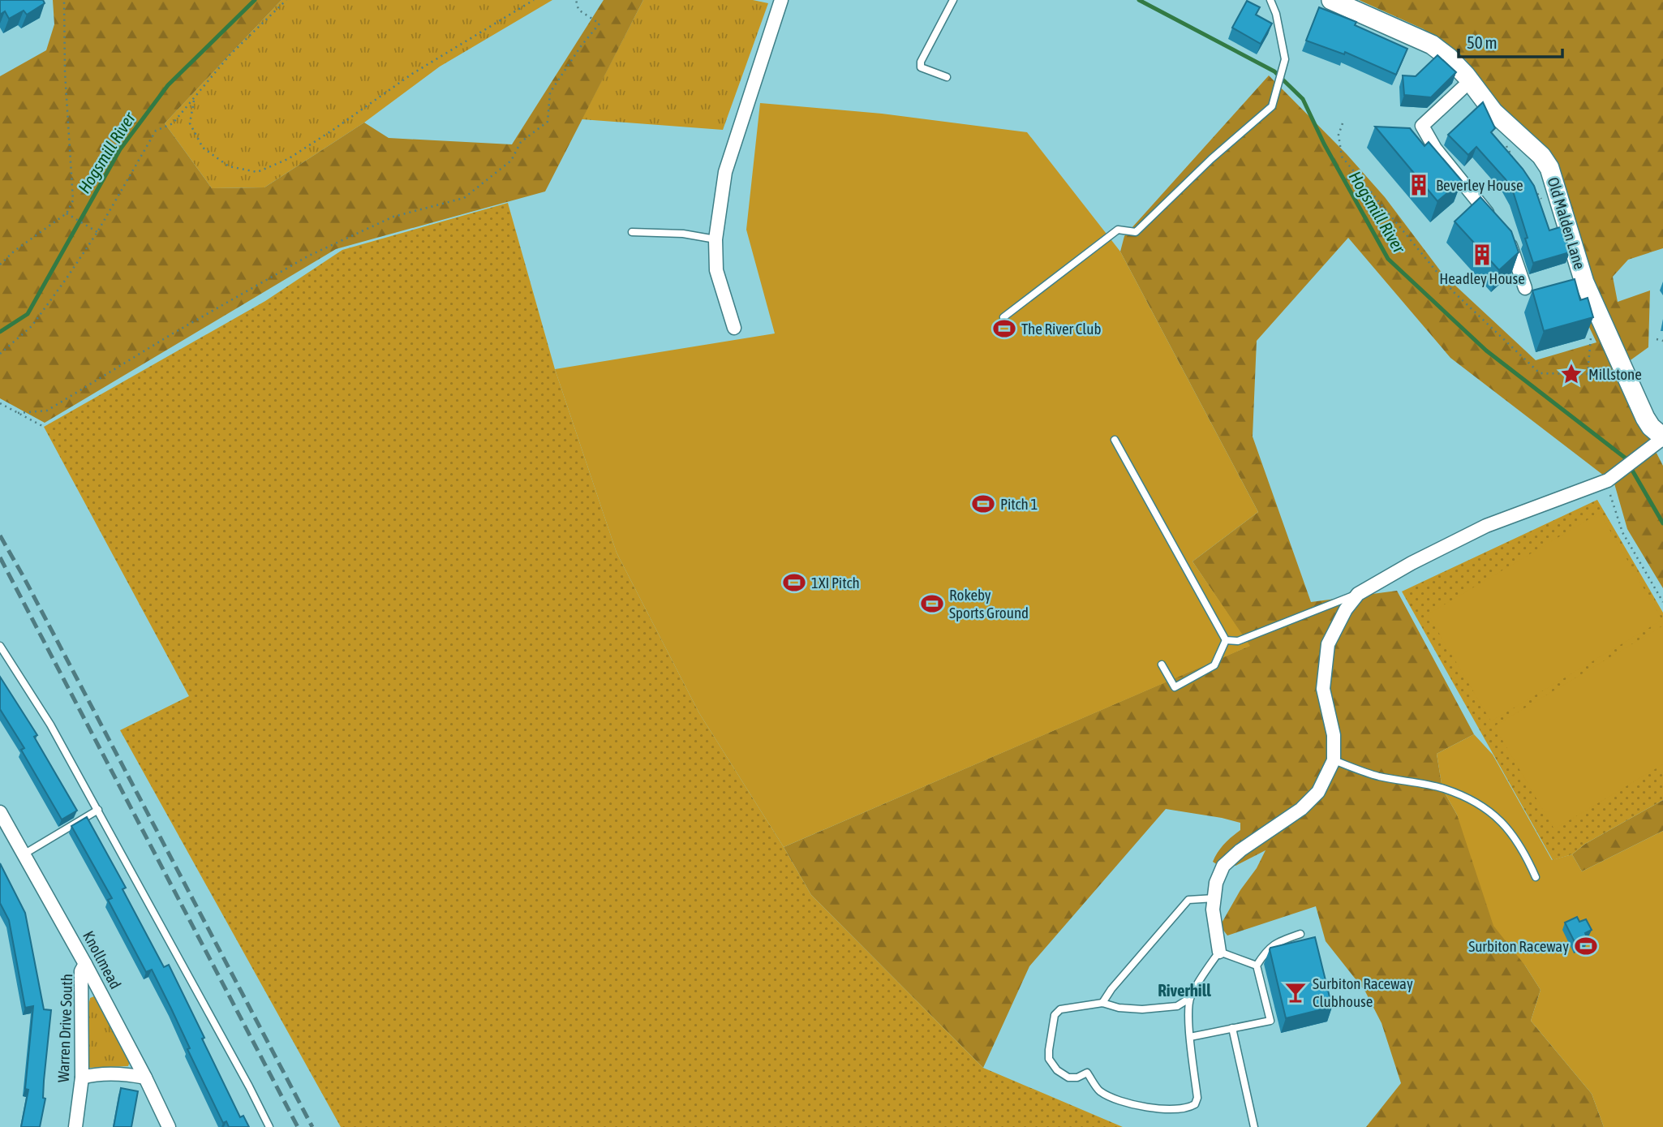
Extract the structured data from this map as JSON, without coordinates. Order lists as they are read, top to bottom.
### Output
{
  "streets": {
    "main road": ["Old Malden Lane"],
    "street": ["Knollmead", "Warren Drive South"]
  },
  "crossings": [
    ["Knollmead", "Warren Drive South"]
  ],
  "districts": ["Riverhill"],
  "water": ["Hogsmill River"],
  "places": {
    "building": ["Beverley House", "Headley House"],
    "sports": [
      "The River Club",
      "Pitch 1",
      "1XI Pitch",
      "Rokeby Sports Ground",
      "Surbiton Raceway"
    ],
    "place": ["Millstone"],
    "bar": ["Surbiton Raceway Clubhouse"]
  },
  "scale_bar": "50 m"
}
